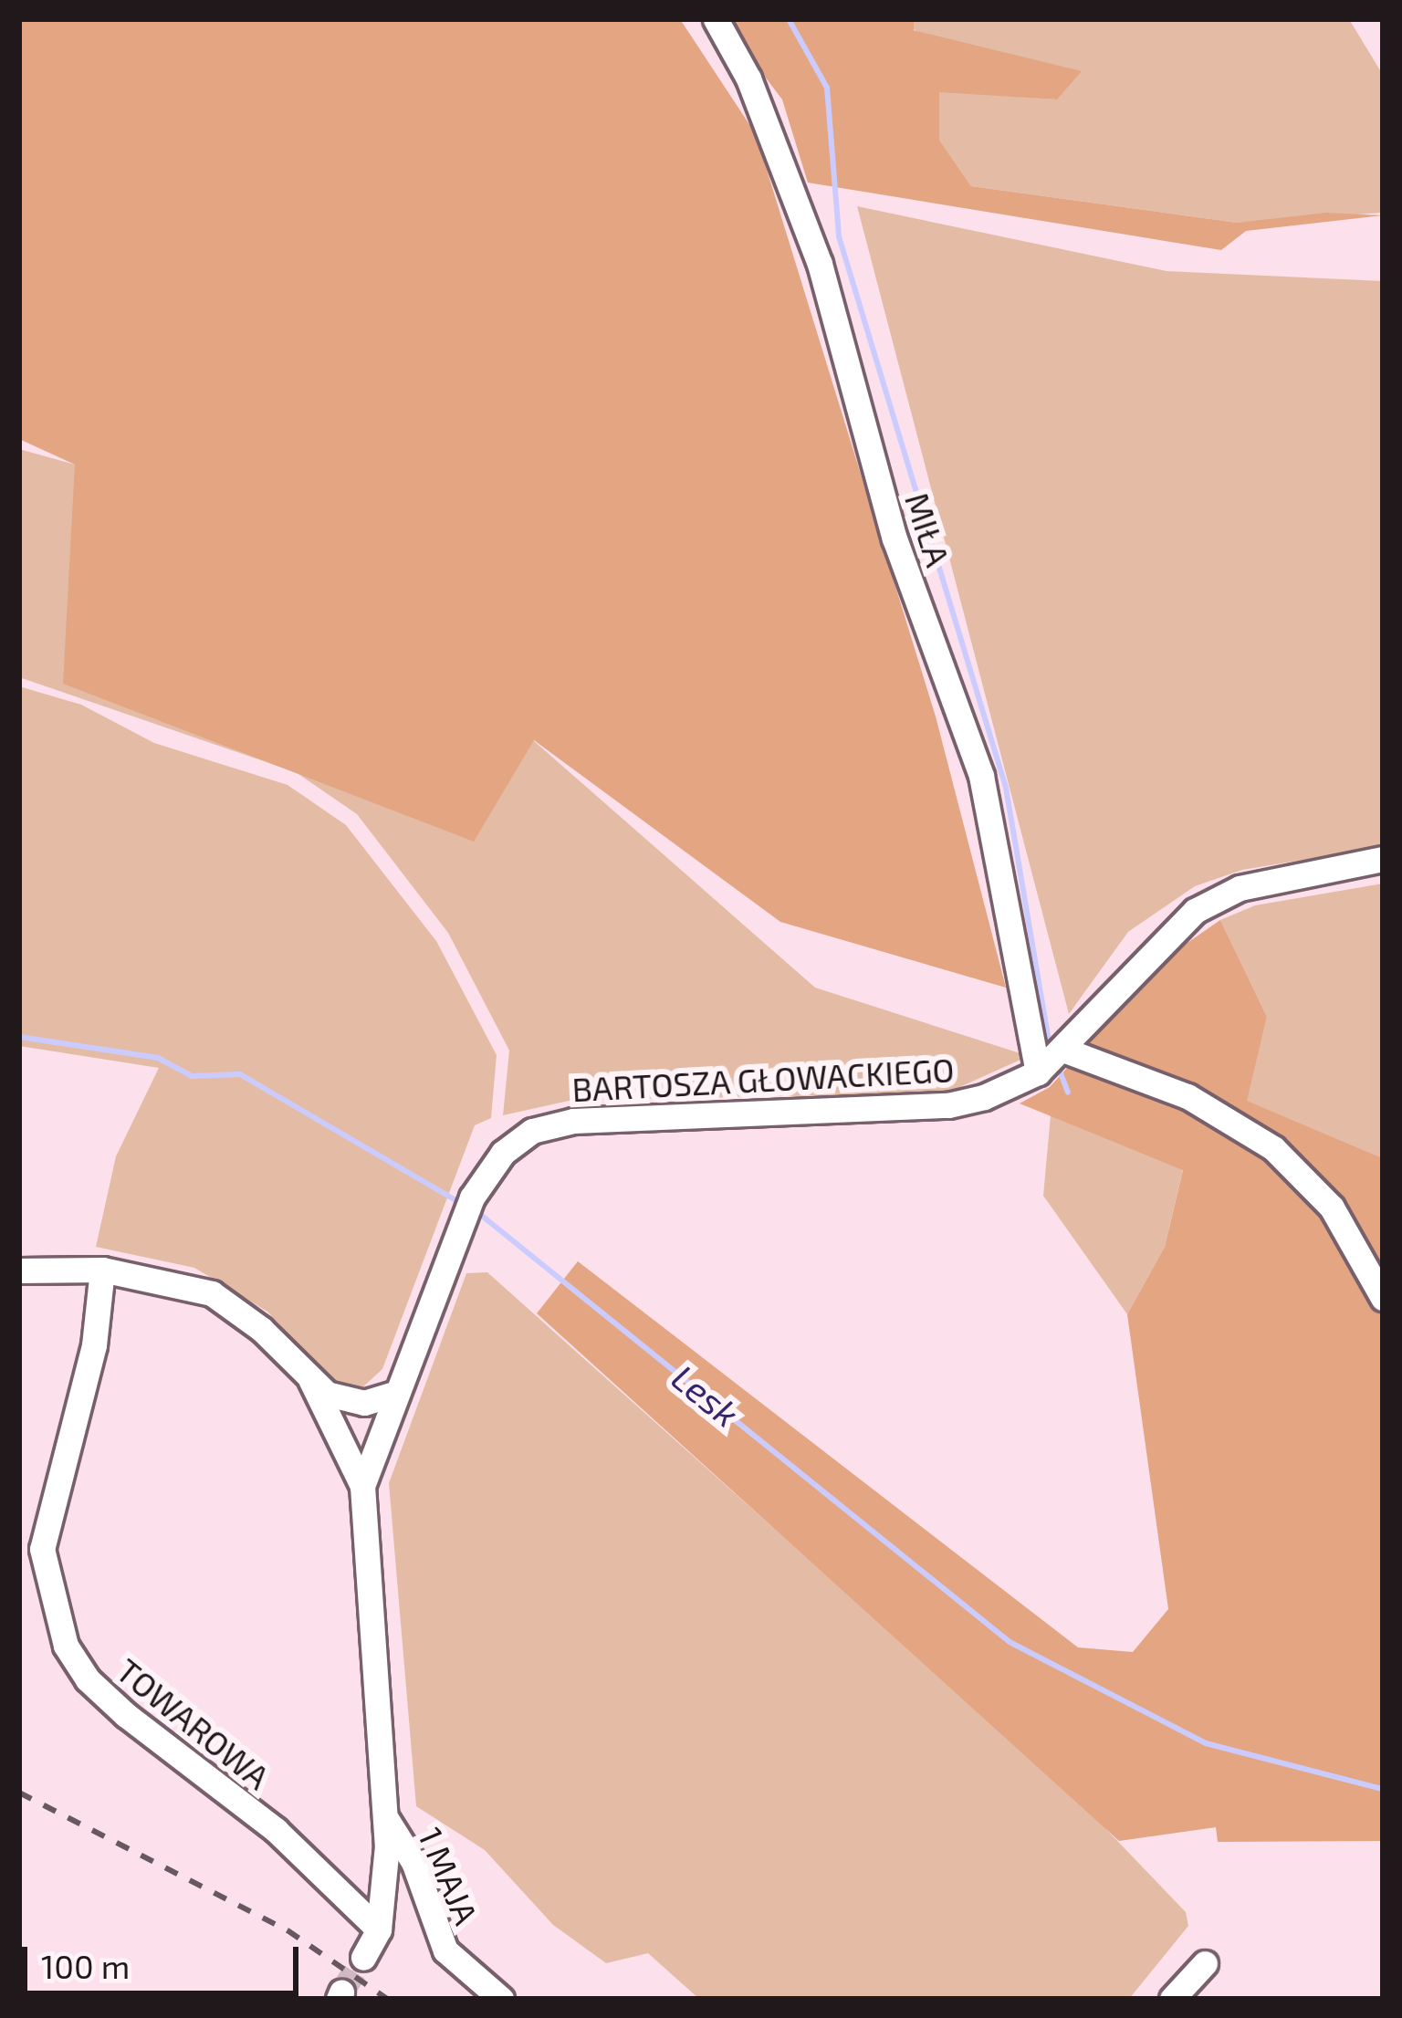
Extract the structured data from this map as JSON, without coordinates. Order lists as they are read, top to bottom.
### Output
{
  "streets": {
    "street": [
      "MIŁA",
      "BARTOSZA GŁOWACKIEGO",
      "TOWAROWA",
      "1 MAJA"
    ]
  },
  "crossings": [
    ["MIŁA", "BARTOSZA GŁOWACKIEGO"]
  ],
  "water": ["Lesk"],
  "scale_bar": "100 m"
}
